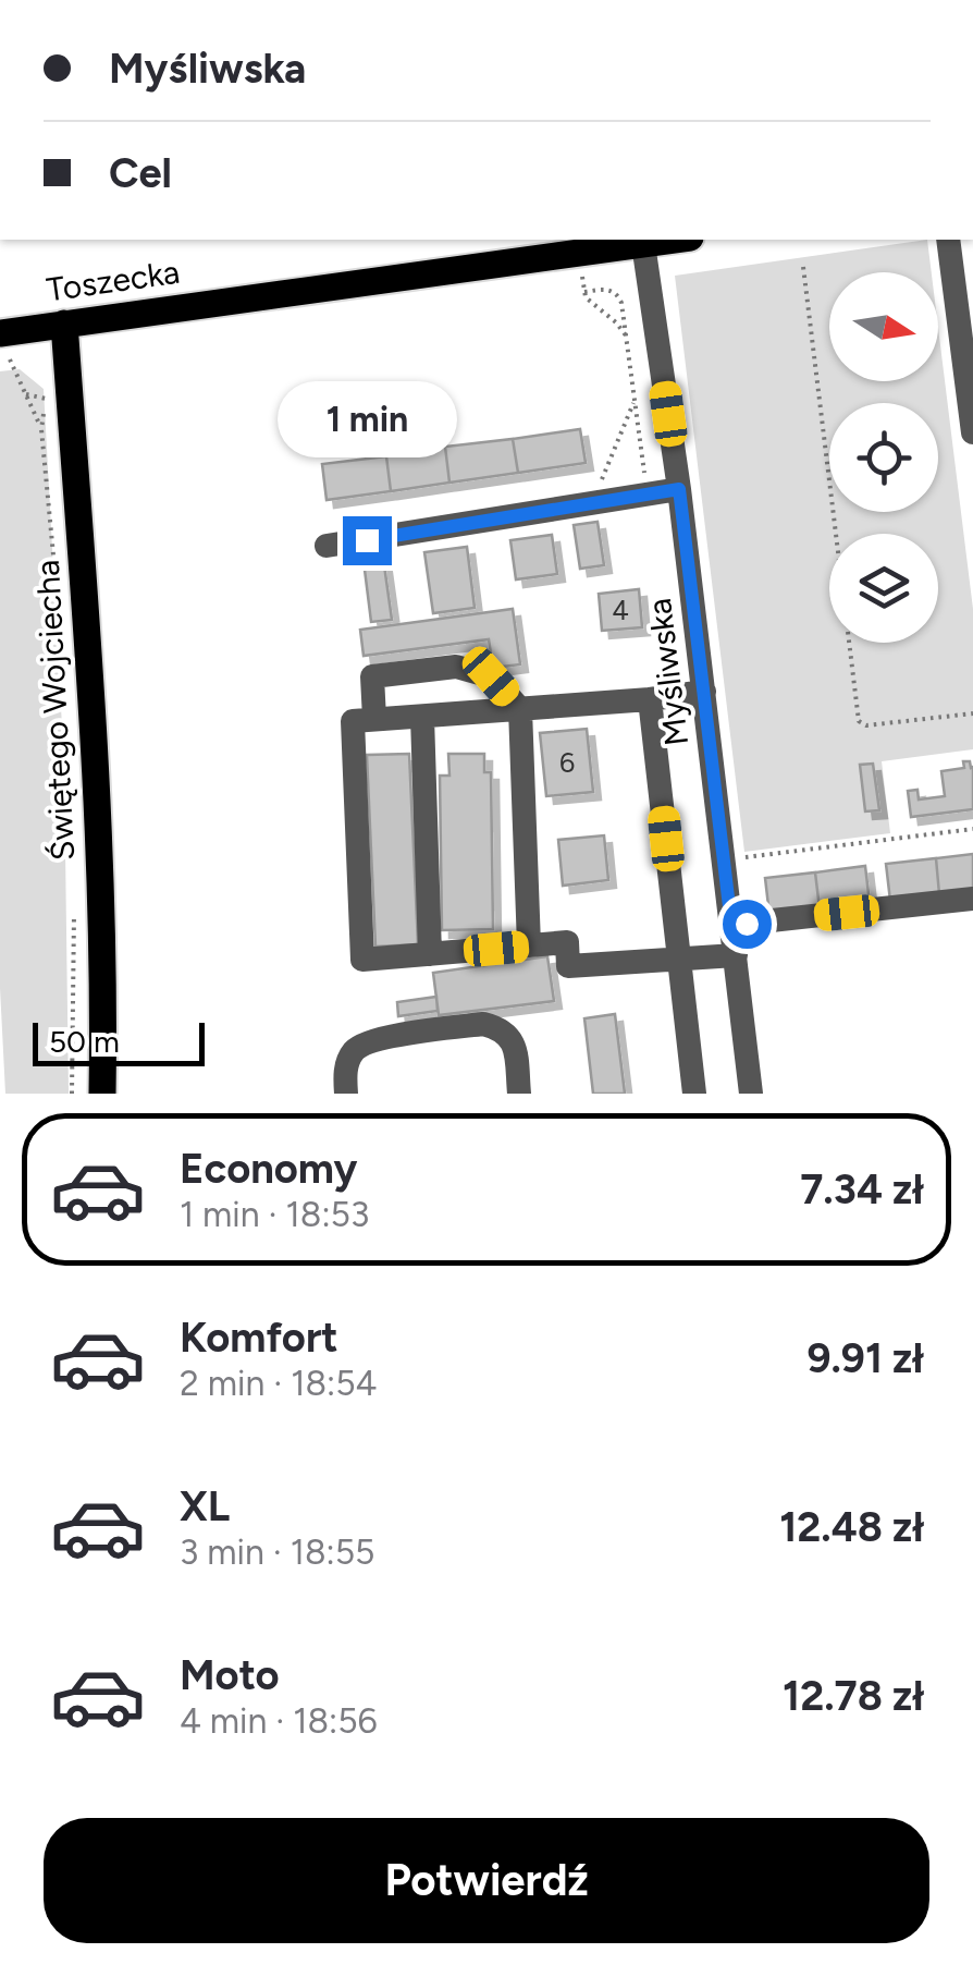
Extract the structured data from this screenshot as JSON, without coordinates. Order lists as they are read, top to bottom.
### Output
{
  "streets": {
    "main road": ["Toszecka", "Świętego Wojciecha"],
    "street": ["Myśliwska"]
  },
  "crossings": [
    ["Toszecka", "Myśliwska"],
    ["Toszecka", "Świętego Wojciecha"]
  ],
  "house_numbers": ["4", "6"],
  "scale_bar": "50 m",
  "north": "right",
  "page": {
    "banner": ["Myśliwska", "Cel"],
    "bubble": "1 min",
    "scale": "50 m",
    "list": [
      {
        "name": "Economy",
        "note": "1 min · 18:53",
        "value": "7.34 zł"
      },
      {
        "name": "Komfort",
        "note": "2 min · 18:54",
        "value": "9.91 zł"
      },
      {
        "name": "XL",
        "note": "3 min · 18:55",
        "value": "12.48 zł"
      },
      {
        "name": "Moto",
        "note": "4 min · 18:56",
        "value": "12.78 zł"
      }
    ],
    "buttons": "Potwierdź"
  }
}
